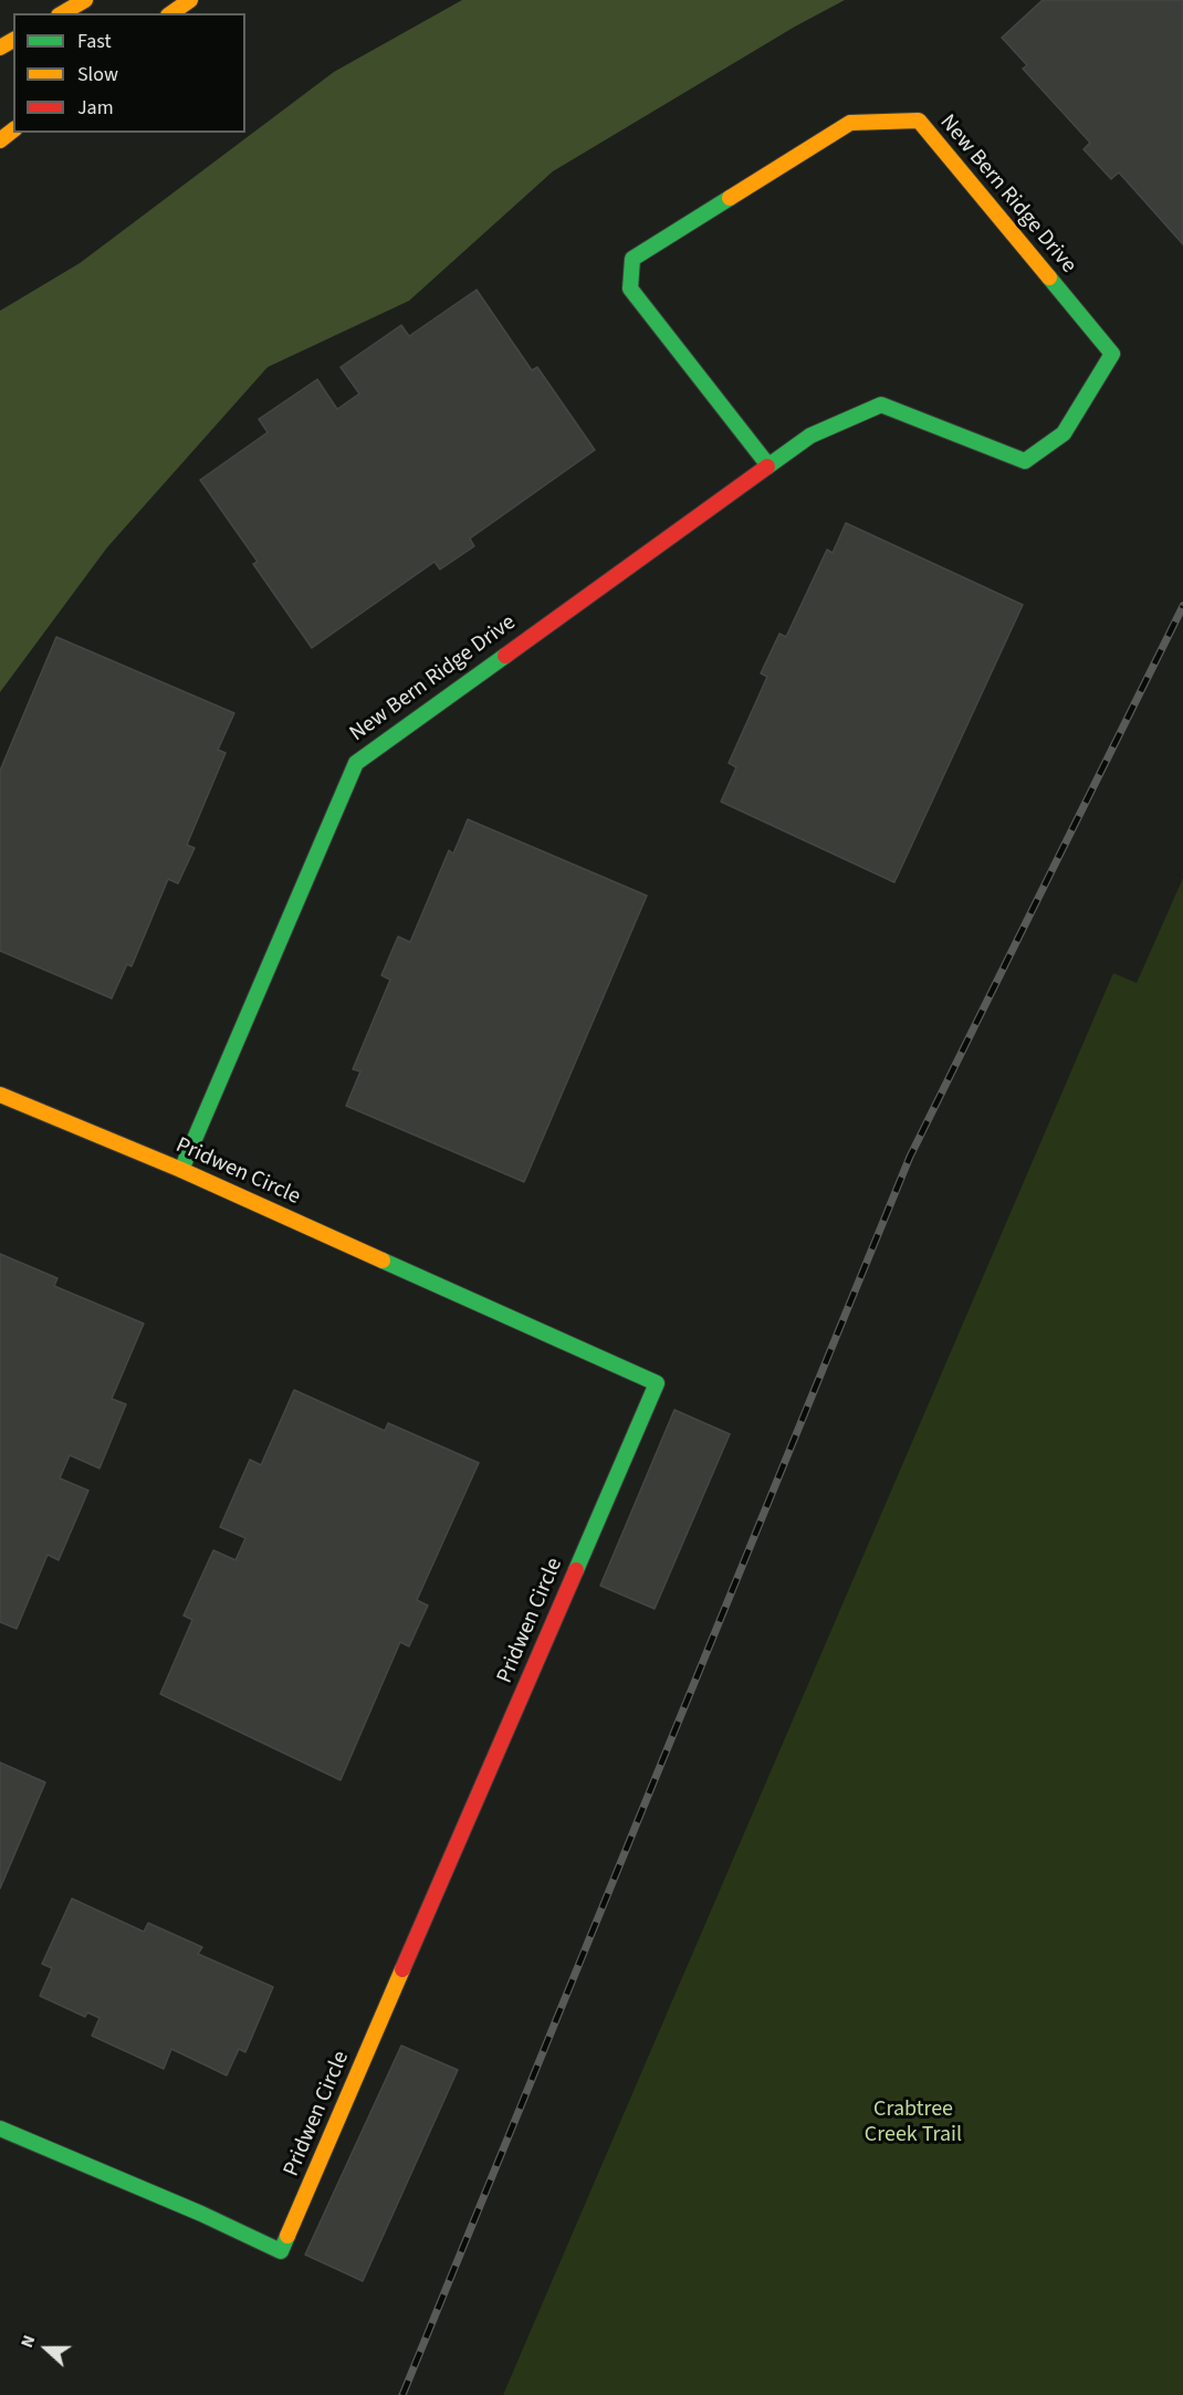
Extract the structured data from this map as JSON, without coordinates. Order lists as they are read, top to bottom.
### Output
{
  "streets": {
    "main road": ["New Bern Ridge Drive", "Pridwen Circle"]
  },
  "crossings": [
    ["New Bern Ridge Drive", "Pridwen Circle"]
  ],
  "parks": ["Crabtree Creek Trail"],
  "legend": ["Fast", "Slow", "Jam"],
  "north": "left"
}
